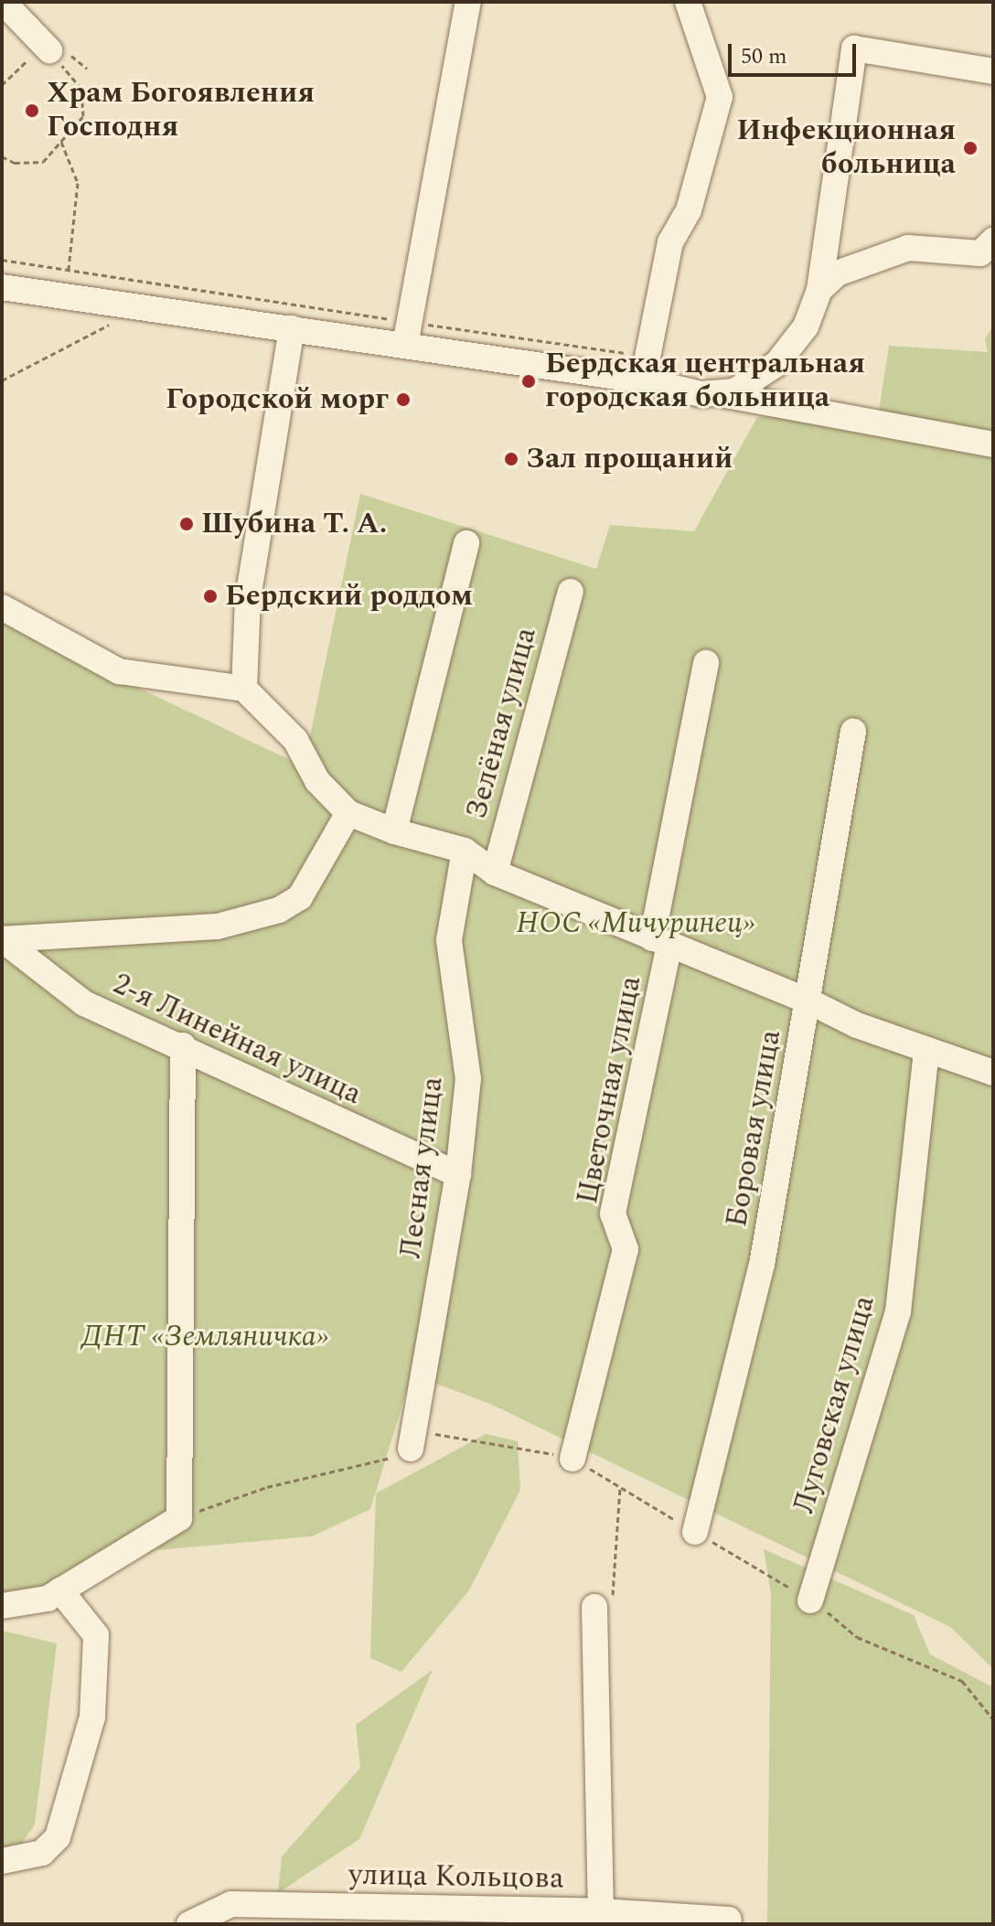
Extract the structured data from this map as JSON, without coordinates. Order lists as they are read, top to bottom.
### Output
{
  "streets": {
    "street": [
      "Зелёная улица",
      "2-я Линейная улица",
      "Цветочная улица",
      "Боровая улица",
      "Лесная улица",
      "Луговская улица",
      "улица Кольцова"
    ]
  },
  "crossings": [
    ["2-я Линейная улица", "Лесная улица"]
  ],
  "parks": ["НОС «Мичуринец»", "ДНТ «Земляничка»"],
  "places": [
    "Храм Богоявления Господня",
    "Инфекционная больница",
    "Бердская центральная городская больница",
    "Городской морг",
    "Зал прощаний",
    "Шубина Т. А.",
    "Бердский роддом"
  ],
  "scale_bar": "50 m"
}
